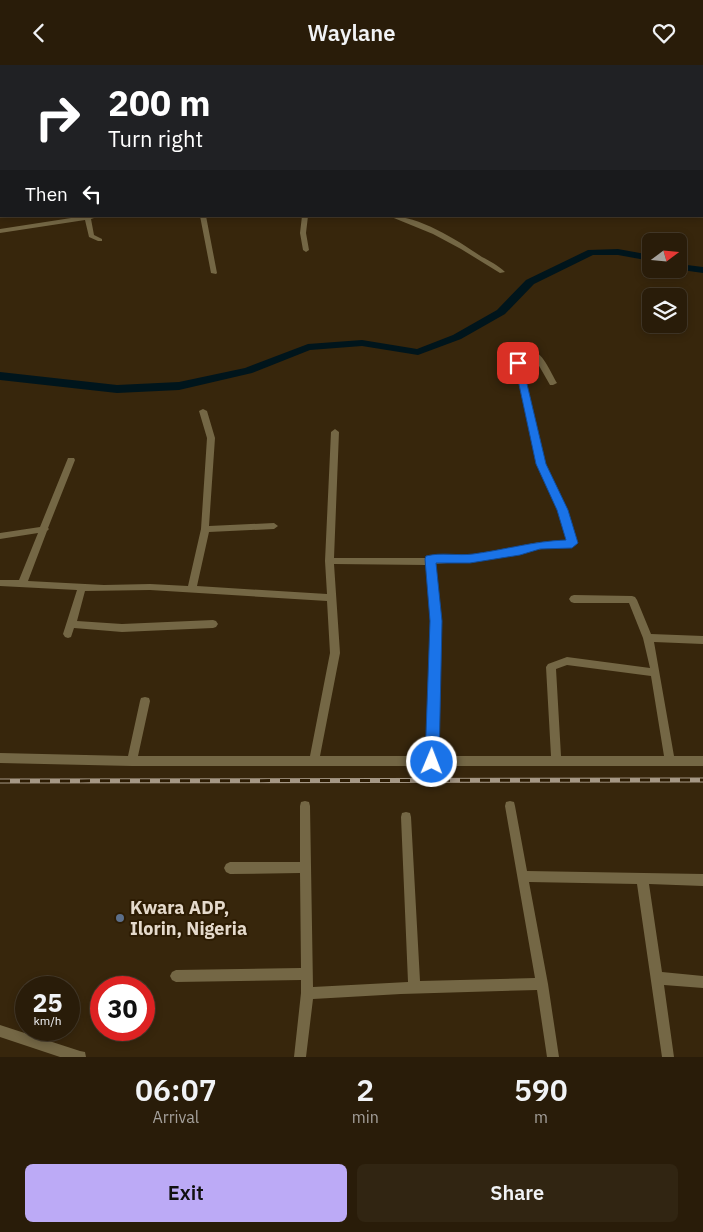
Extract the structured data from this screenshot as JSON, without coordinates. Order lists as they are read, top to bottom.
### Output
{
  "places": ["Kwara ADP, Ilorin, Nigeria"],
  "north": "right",
  "page": {
    "header": "Waylane",
    "turn": ["200 m", "Turn right"],
    "then": "Then",
    "speed": "25 km/h",
    "limit": "30",
    "eta": [
      "06:07",
      "Arrival",
      "2",
      "min",
      "590",
      "m"
    ],
    "buttons": ["Exit", "Share"]
  }
}
